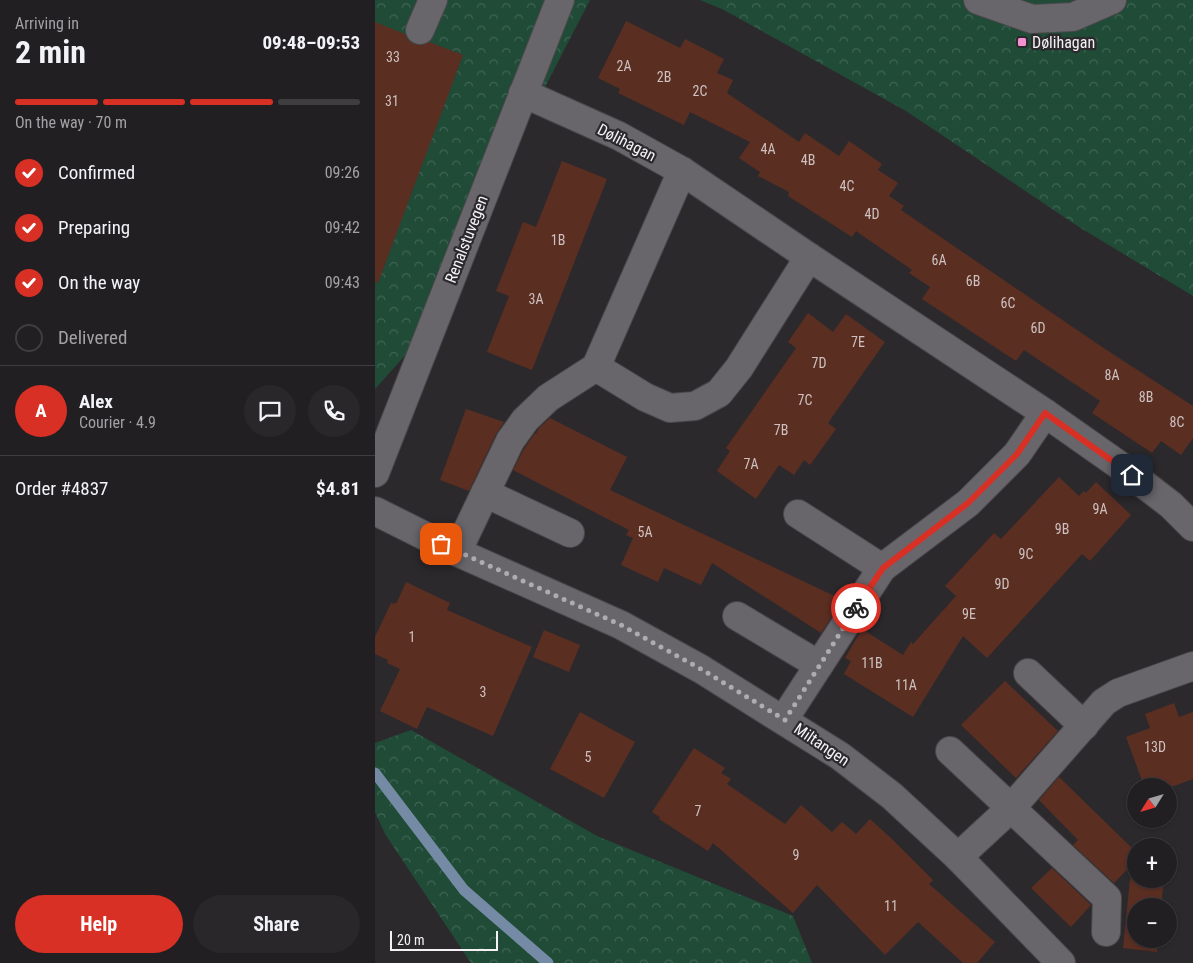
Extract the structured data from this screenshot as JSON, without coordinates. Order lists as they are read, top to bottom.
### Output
{
  "streets": {
    "street": ["Dølihagan", "Renalstuvegen", "Miltangen"]
  },
  "crossings": [
    ["Dølihagan", "Renalstuvegen"]
  ],
  "places": {
    "transit": ["Dølihagan"]
  },
  "house_numbers": [
    "33",
    "2A",
    "2B",
    "2C",
    "31",
    "4A",
    "4B",
    "4C",
    "4D",
    "1B",
    "6A",
    "6B",
    "3A",
    "6C",
    "6D",
    "7E",
    "7D",
    "8A",
    "8B",
    "7C",
    "8C",
    "7B",
    "7A",
    "9A",
    "9B",
    "5A",
    "9C",
    "9D",
    "9E",
    "1",
    "11B",
    "11A",
    "3",
    "13D",
    "5",
    "7",
    "9",
    "11"
  ],
  "scale_bar": "20 m",
  "north": "bottom left",
  "page": {
    "heading": ["2 min", "Arriving in", "09:48–09:53"],
    "panel": [
      "Alex",
      "Courier · 4.9",
      "Order #4837",
      "$4.81"
    ],
    "bar": "On the way · 70 m",
    "list": [
      ["Confirmed", "09:26"],
      ["Preparing", "09:42"],
      ["On the way", "09:43"],
      "Delivered"
    ],
    "round": "A",
    "map_buttons": ["+", "−"],
    "buttons": ["Help", "Share"],
    "scale": "20 m"
  }
}
